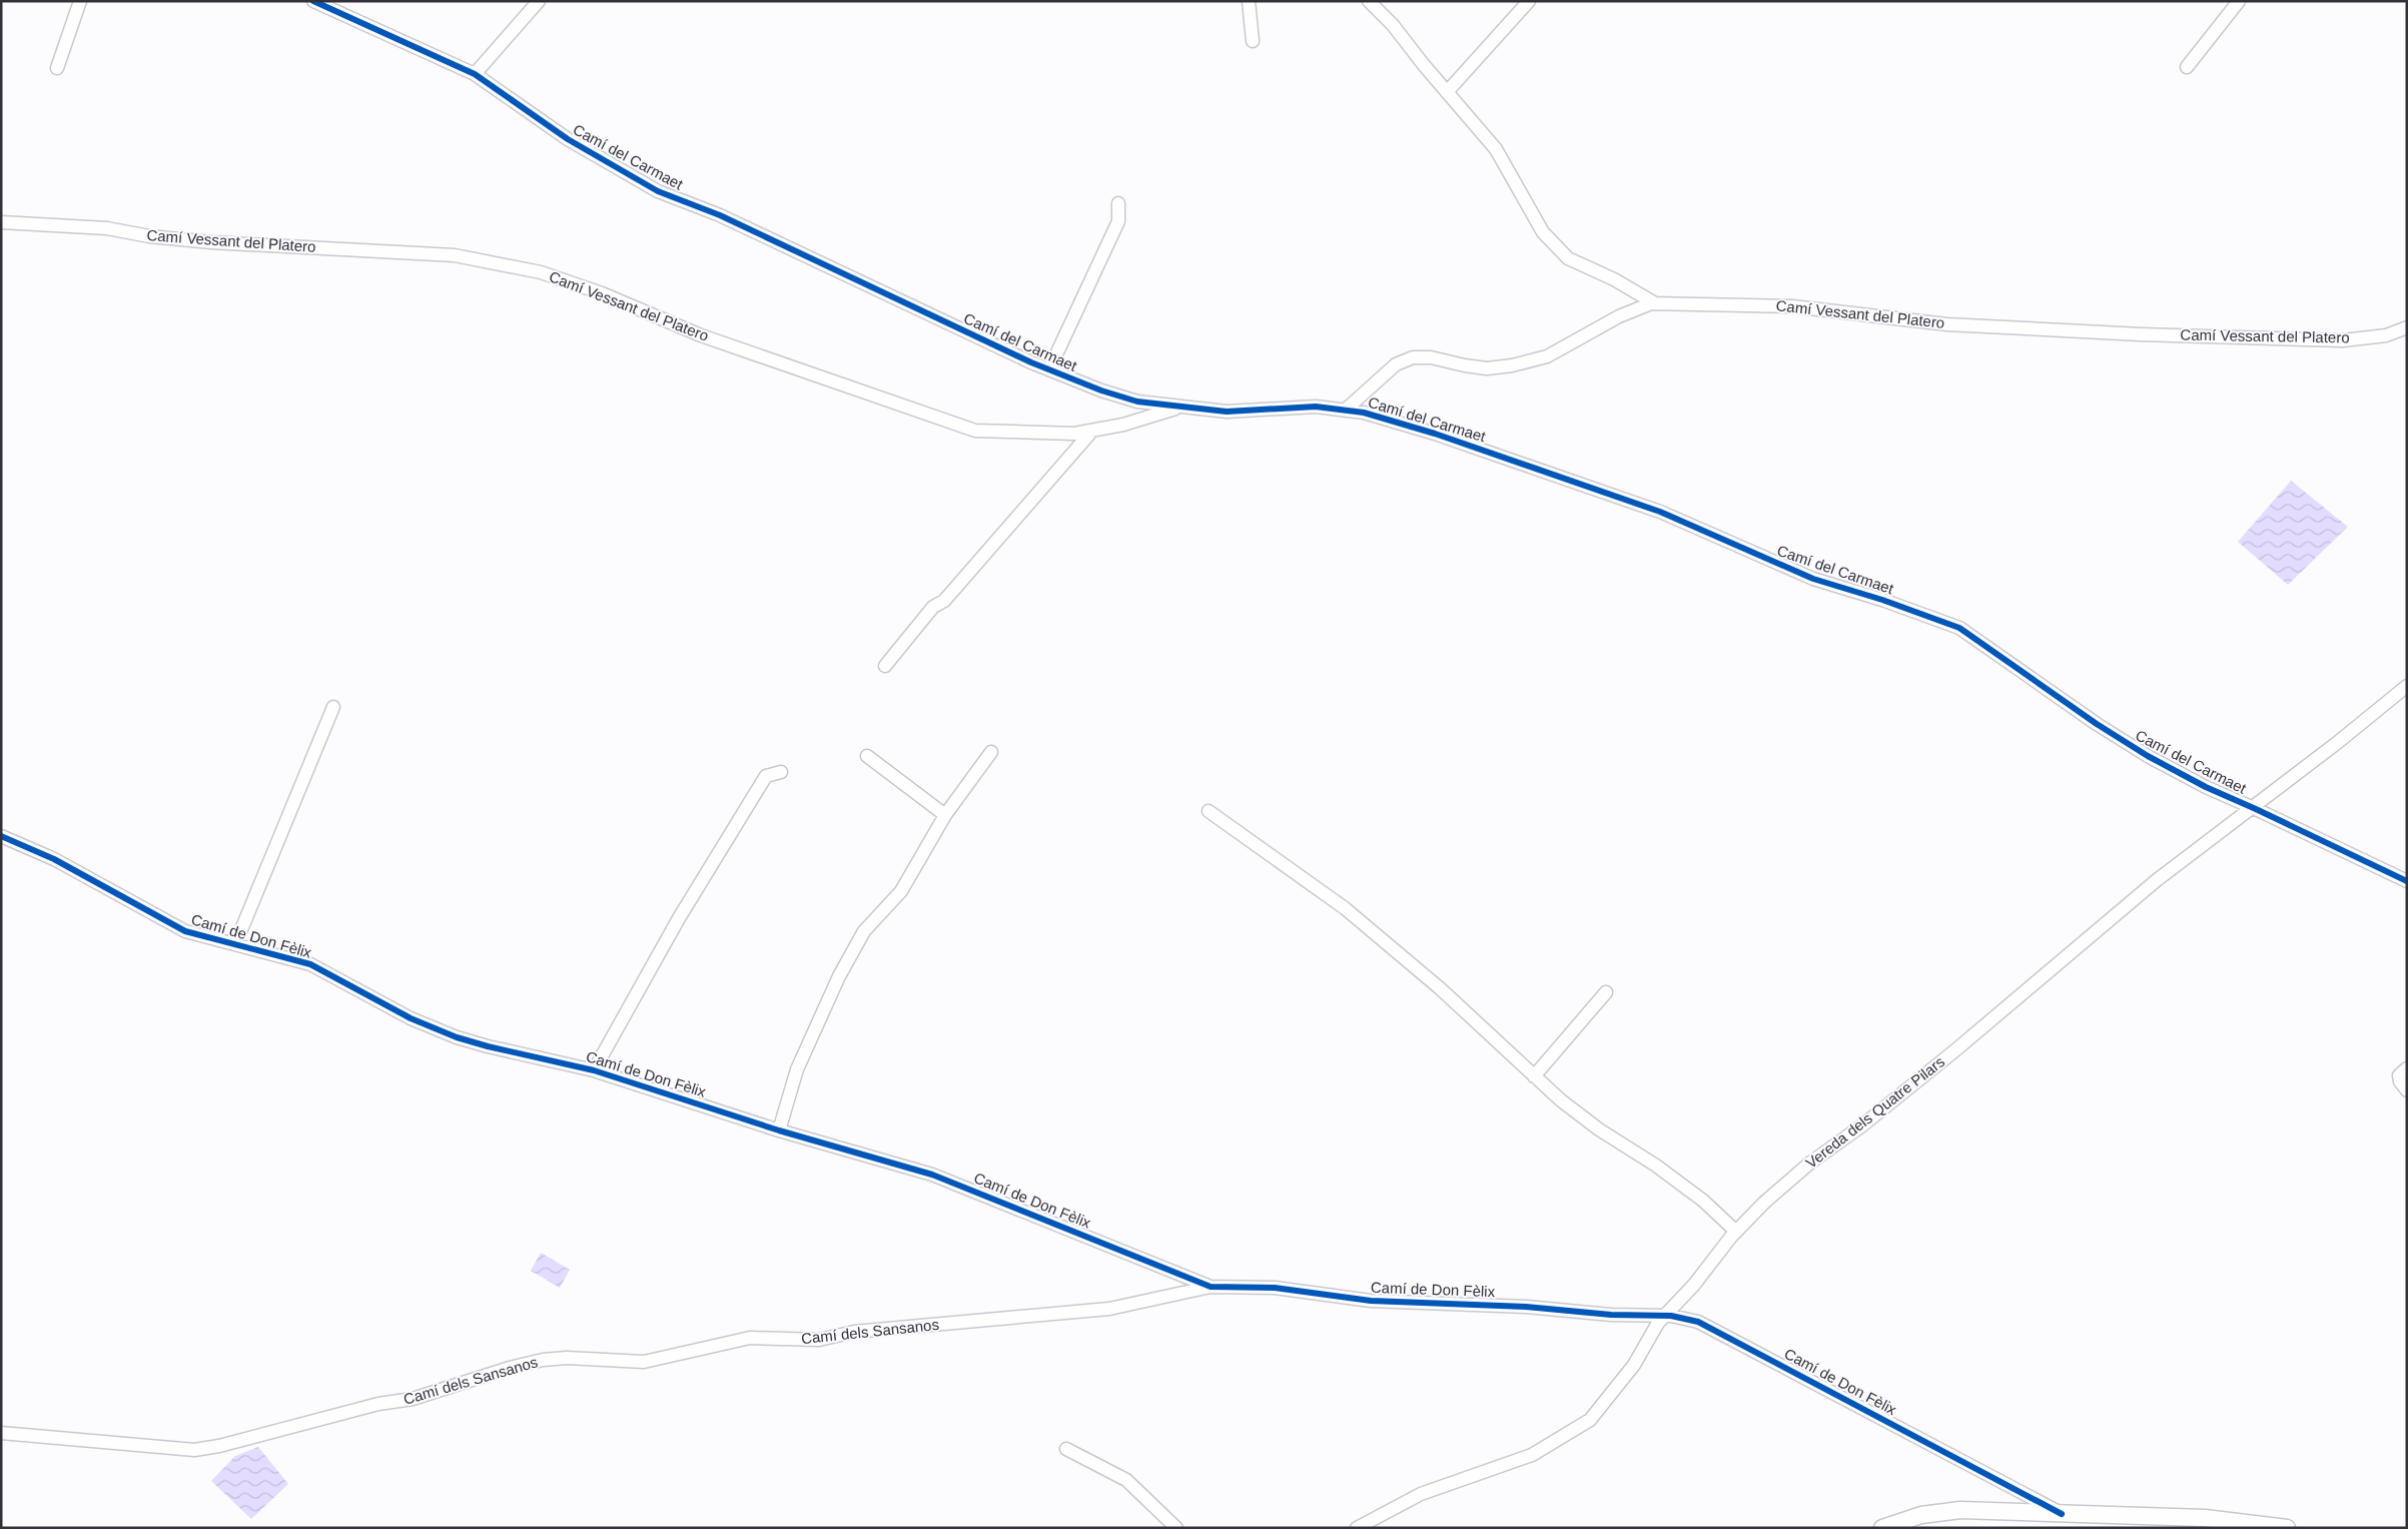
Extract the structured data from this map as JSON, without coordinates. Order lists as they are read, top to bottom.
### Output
{
  "streets": {
    "street": [
      "Camí del Carmaet",
      "Camí Vessant del Platero",
      "Camí de Don Fèlix",
      "Vereda dels Quatre Pilars",
      "Camí dels Sansanos"
    ]
  },
  "crossings": [
    ["Camí del Carmaet", "Camí Vessant del Platero"],
    ["Camí del Carmaet", "Vereda dels Quatre Pilars"],
    ["Camí de Don Fèlix", "Vereda dels Quatre Pilars"],
    ["Camí de Don Fèlix", "Camí dels Sansanos"]
  ]
}
